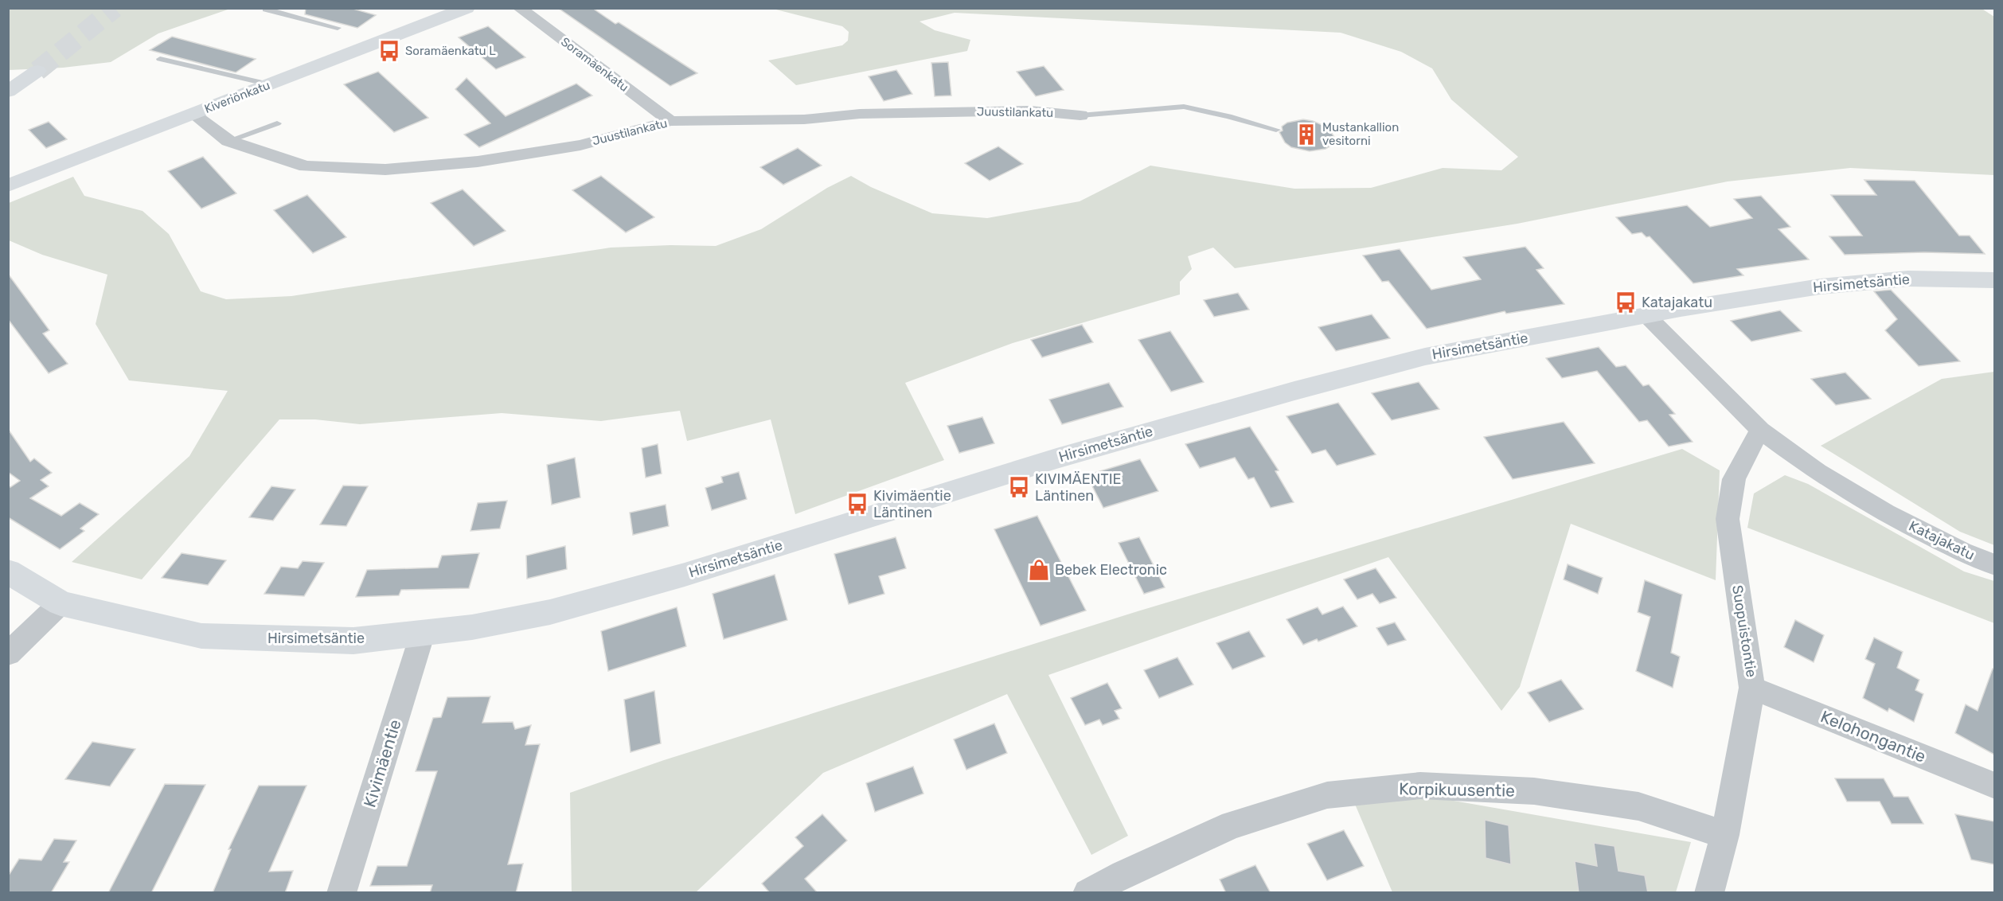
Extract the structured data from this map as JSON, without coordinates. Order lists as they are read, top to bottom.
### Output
{
  "streets": {
    "street": [
      "Soramäenkatu",
      "Kiveriönkatu",
      "Juustilankatu",
      "Hirsimetsäntie",
      "Katajakatu",
      "Suopuistontie",
      "Kelohongantie",
      "Kivimäentie",
      "Korpikuusentie"
    ]
  },
  "crossings": [
    ["Soramäenkatu", "Juustilankatu"],
    ["Kiveriönkatu", "Juustilankatu"],
    ["Hirsimetsäntie", "Katajakatu"],
    ["Hirsimetsäntie", "Kivimäentie"],
    ["Katajakatu", "Suopuistontie"],
    ["Suopuistontie", "Kelohongantie"],
    ["Suopuistontie", "Korpikuusentie"]
  ],
  "places": {
    "bus stop": [
      "Soramäenkatu L",
      "Katajakatu",
      "KIVIMÄENTIE Läntinen",
      "Kivimäentie Läntinen"
    ],
    "building": ["Mustankallion vesitorni"],
    "shop": ["Bebek Electronic"]
  }
}
